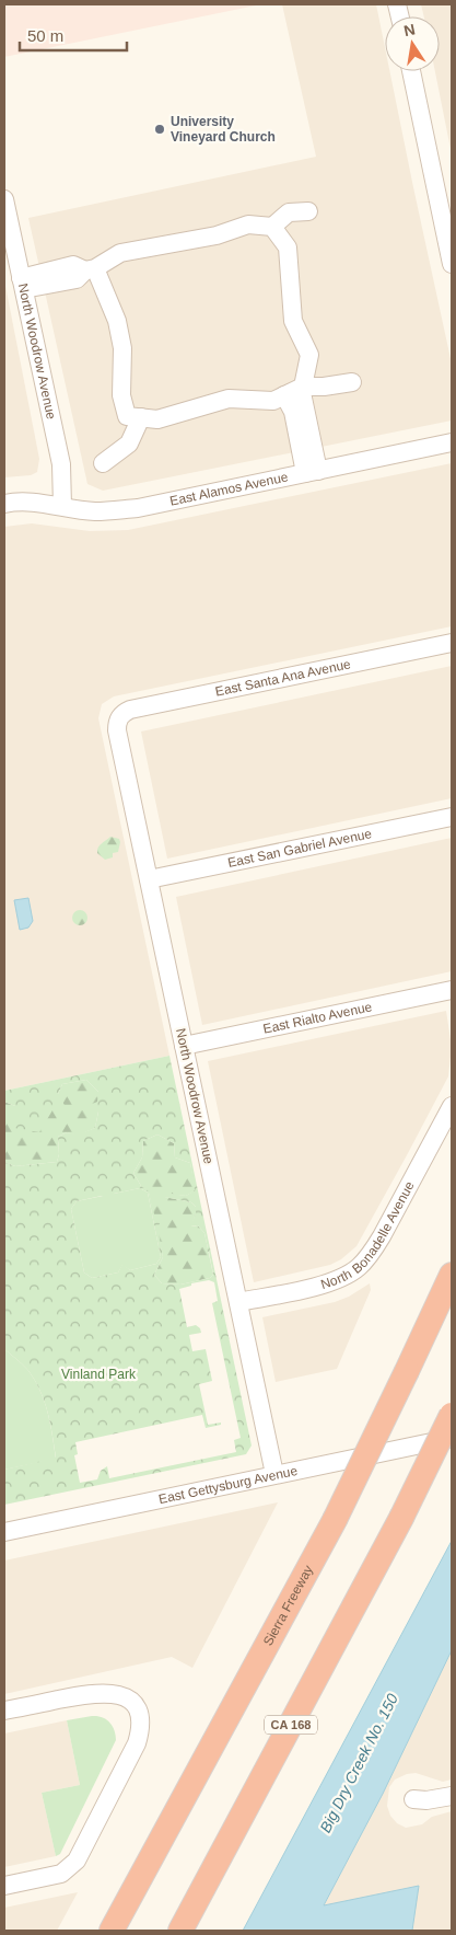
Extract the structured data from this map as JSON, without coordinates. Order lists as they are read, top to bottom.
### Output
{
  "streets": {
    "highway": ["Sierra Freeway", "CA 168"],
    "street": [
      "North Woodrow Avenue",
      "East Alamos Avenue",
      "East Santa Ana Avenue",
      "East San Gabriel Avenue",
      "East Rialto Avenue",
      "North Bonadelle Avenue",
      "East Gettysburg Avenue"
    ]
  },
  "crossings": [
    ["North Woodrow Avenue", "East Alamos Avenue"],
    ["North Woodrow Avenue", "East Santa Ana Avenue"],
    ["North Woodrow Avenue", "East San Gabriel Avenue"],
    ["North Woodrow Avenue", "East Rialto Avenue"],
    ["North Woodrow Avenue", "North Bonadelle Avenue"],
    ["North Woodrow Avenue", "East Gettysburg Avenue"]
  ],
  "water": ["Big Dry Creek No. 150"],
  "parks": ["Vinland Park"],
  "places": ["University Vineyard Church"],
  "scale_bar": "50 m",
  "north": "top"
}
